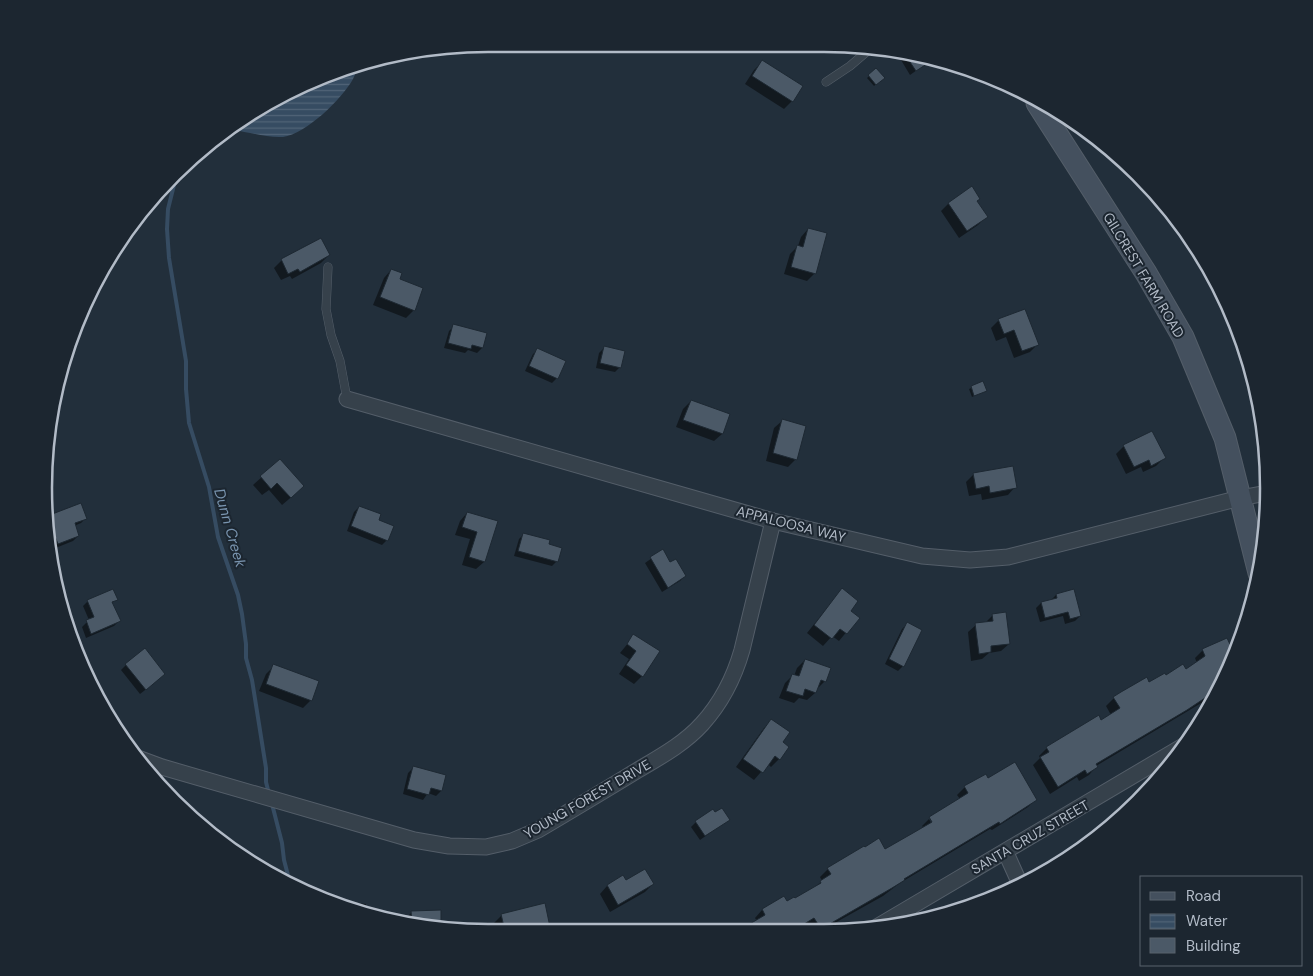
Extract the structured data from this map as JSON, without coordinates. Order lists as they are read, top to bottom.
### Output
{
  "streets": {
    "main road": ["GILCREST FARM ROAD"],
    "street": ["APPALOOSA WAY", "YOUNG FOREST DRIVE", "SANTA CRUZ STREET"]
  },
  "crossings": [
    ["GILCREST FARM ROAD", "APPALOOSA WAY"],
    ["APPALOOSA WAY", "YOUNG FOREST DRIVE"]
  ],
  "water": ["Dunn Creek"],
  "legend": ["Road", "Water", "Building"]
}
